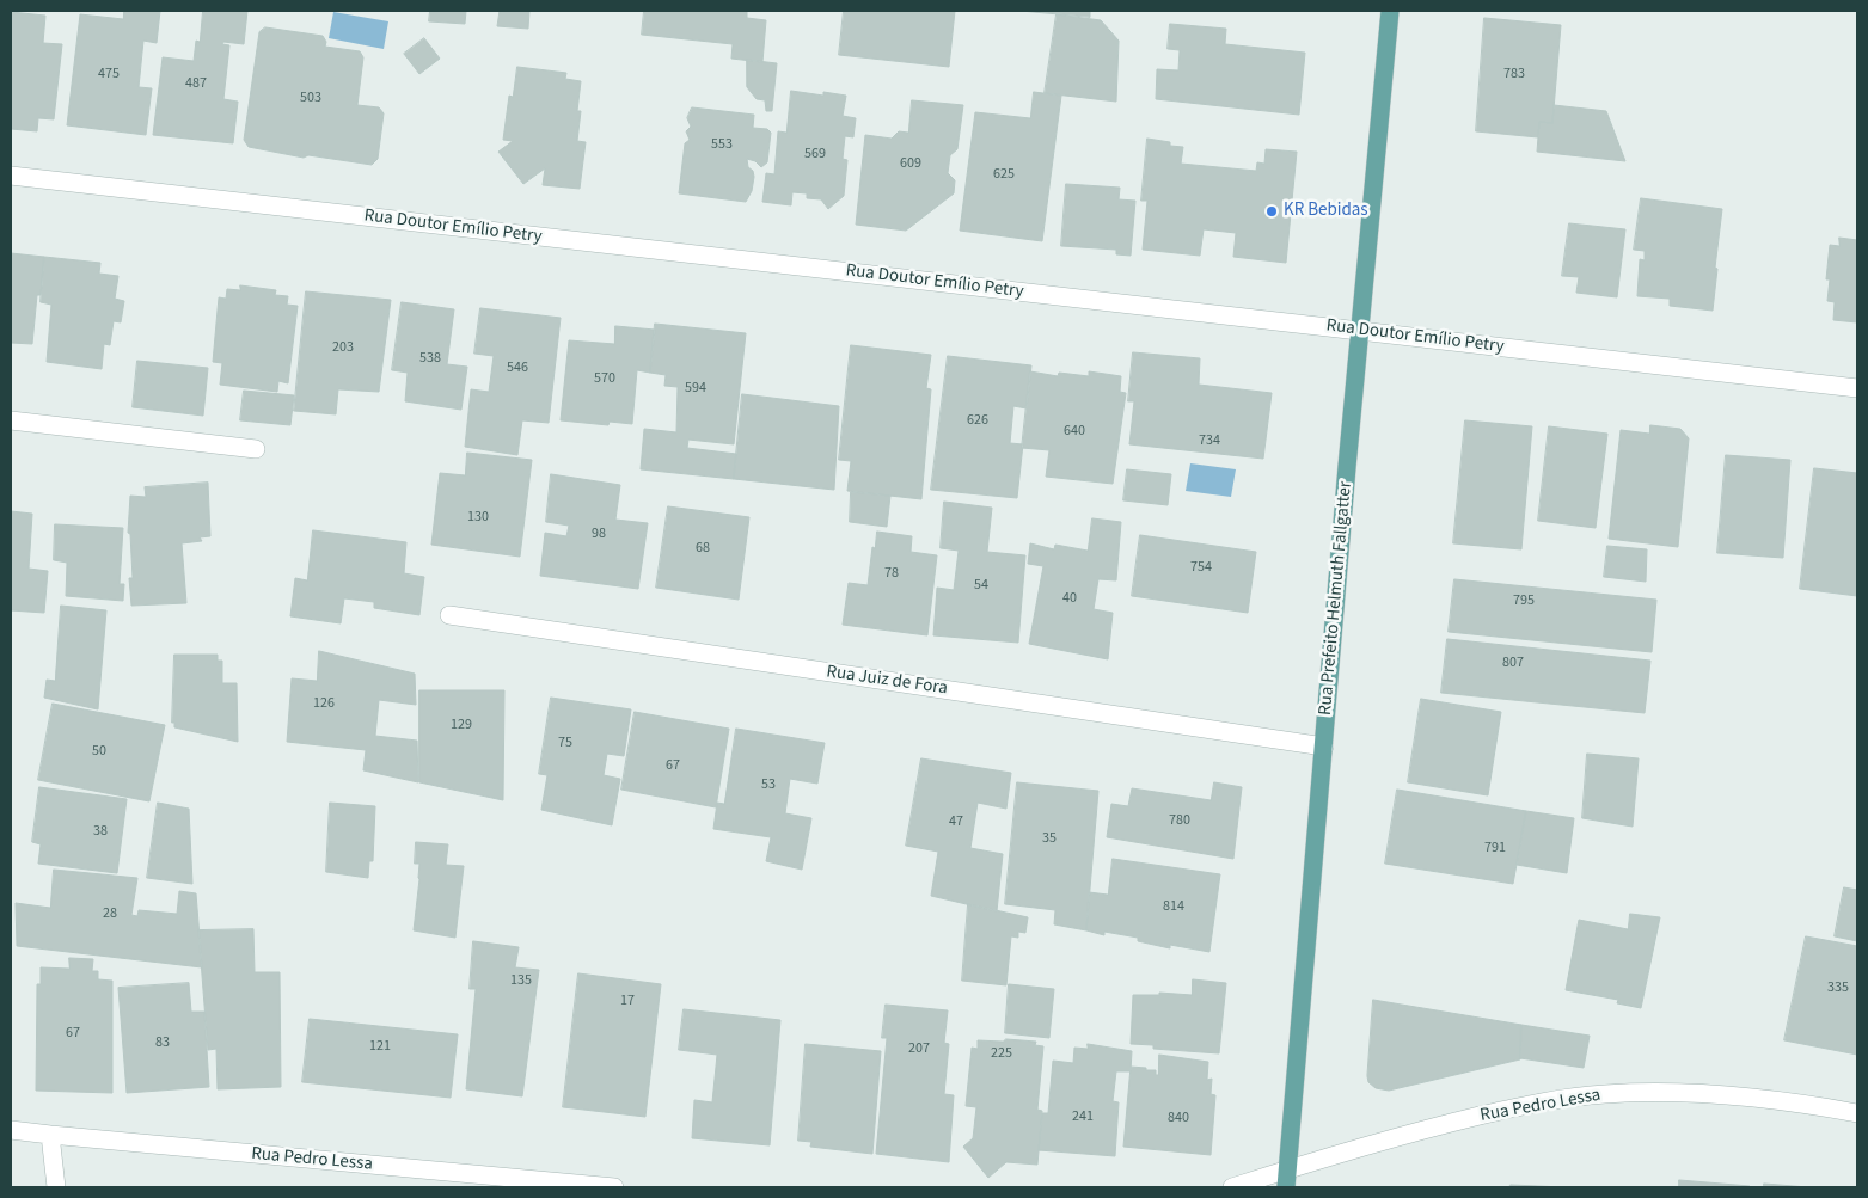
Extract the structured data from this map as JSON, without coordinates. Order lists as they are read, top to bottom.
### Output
{
  "streets": {
    "main road": ["Rua Prefeito Helmuth Fallgatter"],
    "street": ["Rua Doutor Emílio Petry", "Rua Juiz de Fora", "Rua Pedro Lessa"]
  },
  "crossings": [
    ["Rua Doutor Emílio Petry", "Rua Prefeito Helmuth Fallgatter"],
    ["Rua Prefeito Helmuth Fallgatter", "Rua Juiz de Fora"],
    ["Rua Prefeito Helmuth Fallgatter", "Rua Pedro Lessa"]
  ],
  "places": ["KR Bebidas"],
  "house_numbers": [
    "475",
    "783",
    "487",
    "503",
    "553",
    "569",
    "609",
    "625",
    "203",
    "538",
    "546",
    "570",
    "594",
    "626",
    "640",
    "734",
    "130",
    "98",
    "68",
    "754",
    "78",
    "54",
    "40",
    "795",
    "807",
    "126",
    "129",
    "75",
    "50",
    "67",
    "53",
    "780",
    "47",
    "38",
    "35",
    "791",
    "814",
    "28",
    "135",
    "335",
    "17",
    "67",
    "83",
    "121",
    "207",
    "225",
    "241",
    "840"
  ]
}
